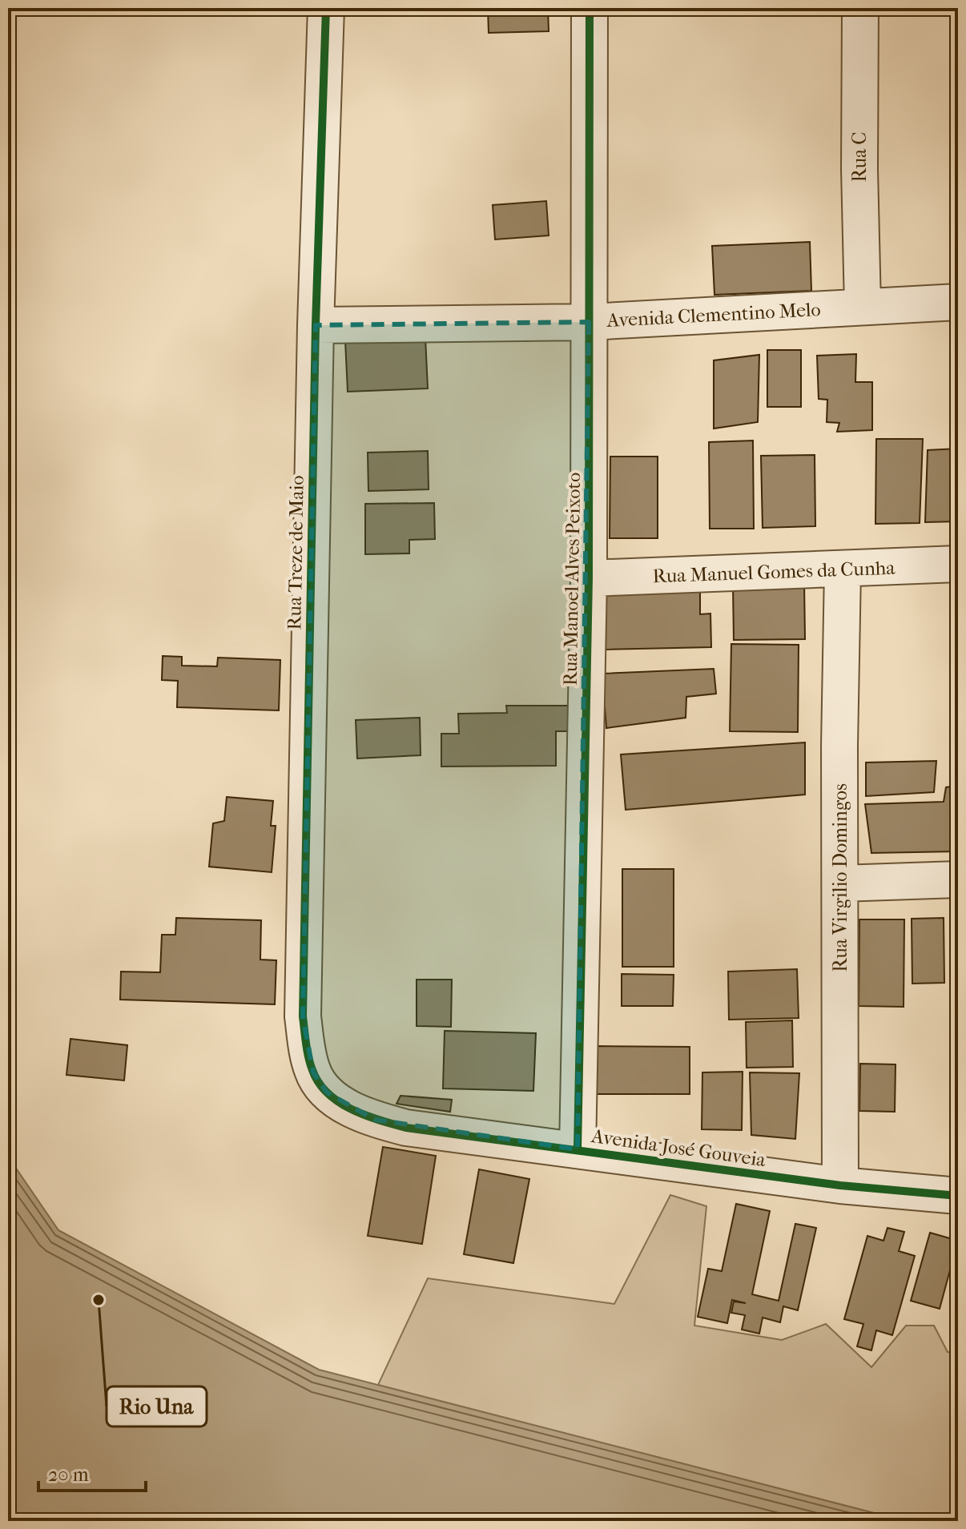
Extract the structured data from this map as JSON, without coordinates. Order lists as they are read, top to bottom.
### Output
{
  "streets": {
    "street": [
      "Rua C",
      "Avenida Clementino Melo",
      "Rua Treze de Maio",
      "Rua Manuel Gomes da Cunha",
      "Rua Manoel Alves Peixoto",
      "Rua Virgilio Domingos",
      "Avenida José Gouveia"
    ]
  },
  "crossings": [
    ["Rua C", "Avenida Clementino Melo"],
    ["Avenida Clementino Melo", "Rua Treze de Maio"],
    ["Avenida Clementino Melo", "Rua Manoel Alves Peixoto"],
    ["Rua Treze de Maio", "Avenida José Gouveia"],
    ["Rua Manuel Gomes da Cunha", "Rua Manoel Alves Peixoto"],
    ["Rua Manuel Gomes da Cunha", "Rua Virgilio Domingos"],
    ["Rua Manoel Alves Peixoto", "Avenida José Gouveia"],
    ["Rua Virgilio Domingos", "Avenida José Gouveia"]
  ],
  "places": ["Rio Una"],
  "scale_bar": "20 m"
}
